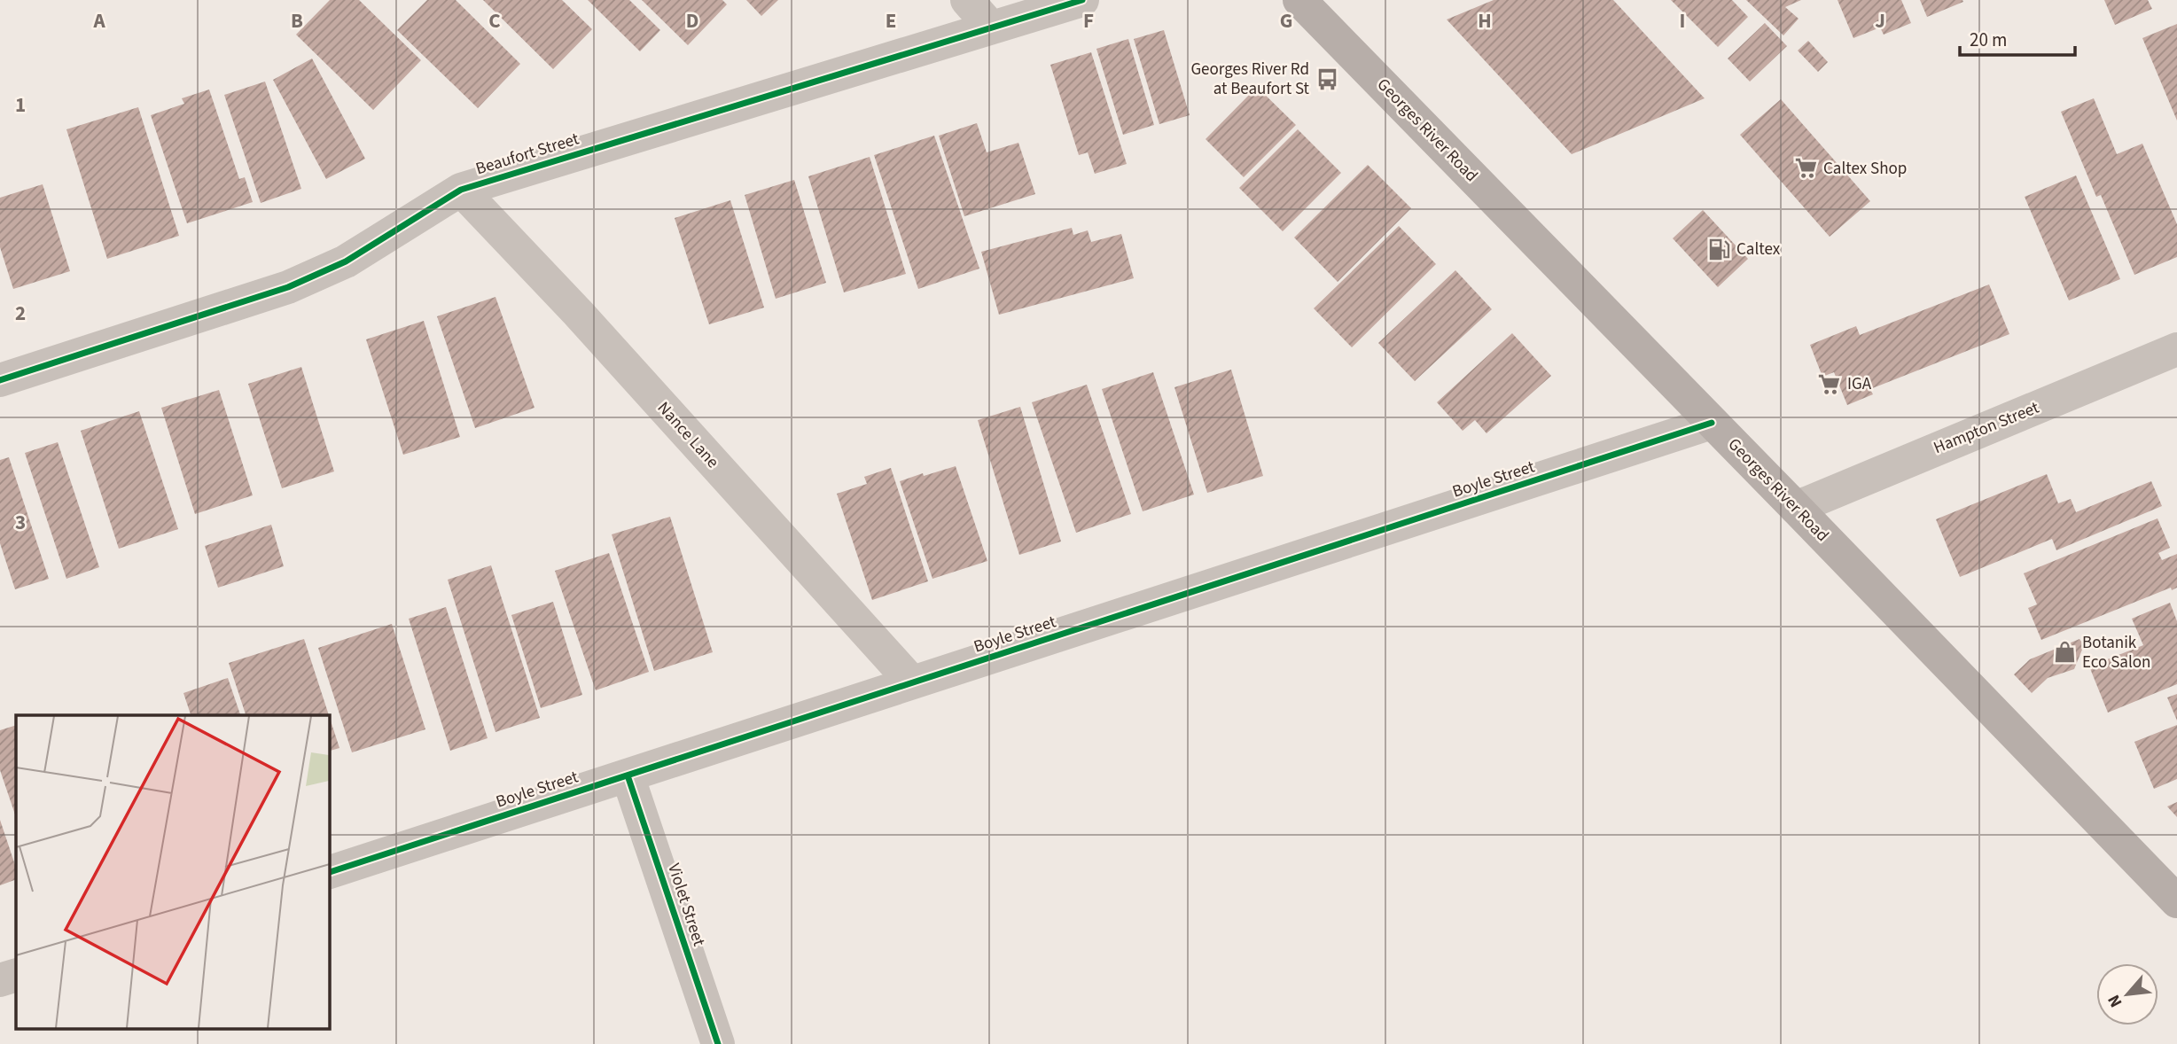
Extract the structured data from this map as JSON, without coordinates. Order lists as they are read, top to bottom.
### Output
{
  "streets": {
    "main road": ["Georges River Road"],
    "street": [
      "Beaufort Street",
      "Hampton Street",
      "Nance Lane",
      "Boyle Street",
      "Violet Street"
    ]
  },
  "crossings": [
    ["Georges River Road", "Hampton Street"],
    ["Georges River Road", "Boyle Street"],
    ["Beaufort Street", "Nance Lane"],
    ["Nance Lane", "Boyle Street"],
    ["Boyle Street", "Violet Street"]
  ],
  "places": {
    "bus stop": ["Georges River Rd at Beaufort St"],
    "supermarket": ["Caltex Shop", "IGA"],
    "fuel station": ["Caltex"],
    "shop": ["Botanik Eco Salon"]
  },
  "scale_bar": "20 m",
  "north": "bottom left",
  "grid": {
    "columns": [
      "A",
      "B",
      "C",
      "D",
      "E",
      "F",
      "G",
      "H",
      "I",
      "J"
    ],
    "rows": ["1", "2", "3"]
  }
}
